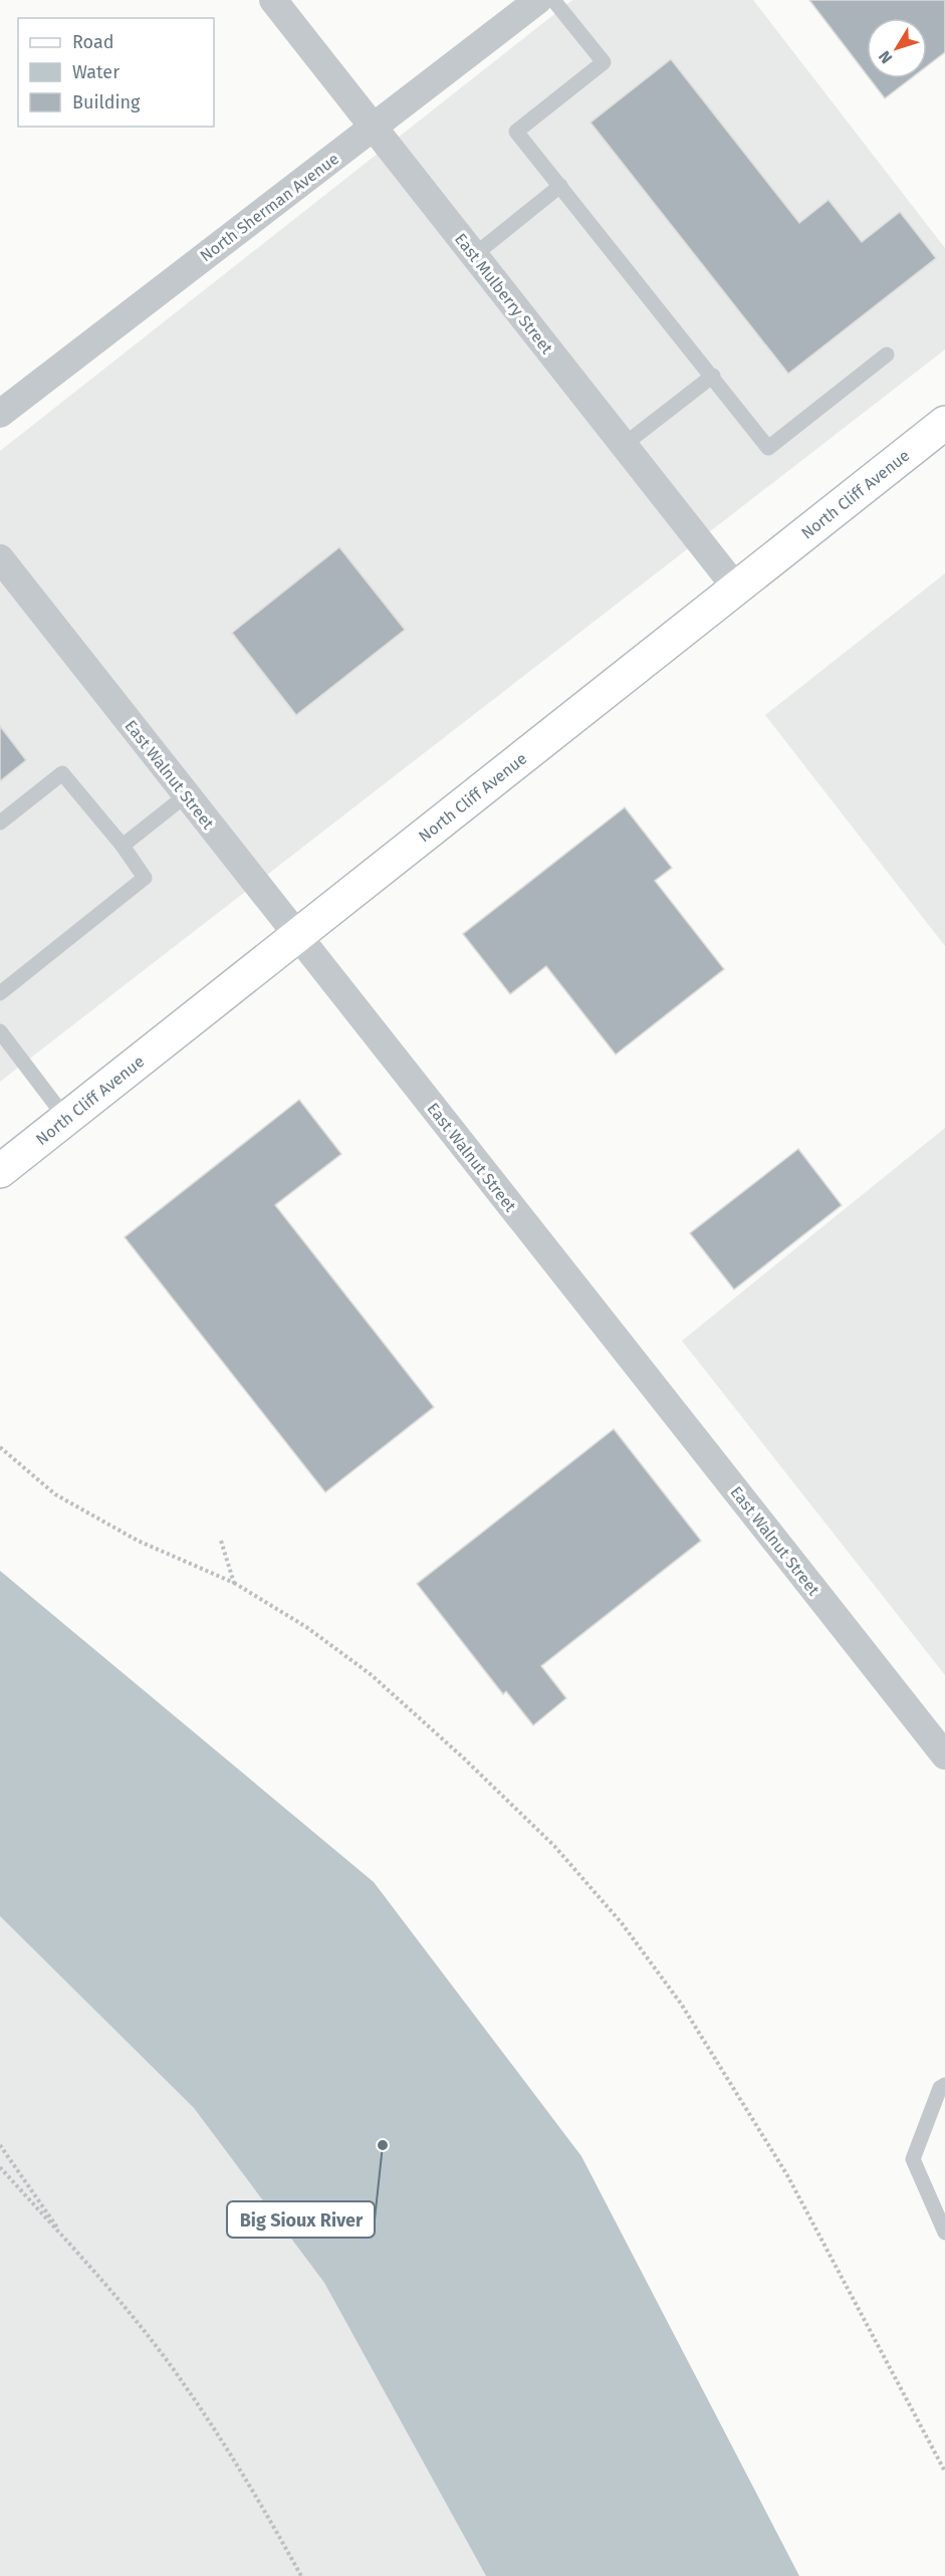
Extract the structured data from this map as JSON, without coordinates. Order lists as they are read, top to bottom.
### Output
{
  "streets": {
    "main road": ["North Cliff Avenue"],
    "street": ["North Sherman Avenue", "East Mulberry Street", "East Walnut Street"]
  },
  "crossings": [
    ["North Sherman Avenue", "East Mulberry Street"],
    ["East Mulberry Street", "North Cliff Avenue"],
    ["North Cliff Avenue", "East Walnut Street"]
  ],
  "places": ["Big Sioux River"],
  "legend": ["Road", "Water", "Building"],
  "north": "bottom left"
}
